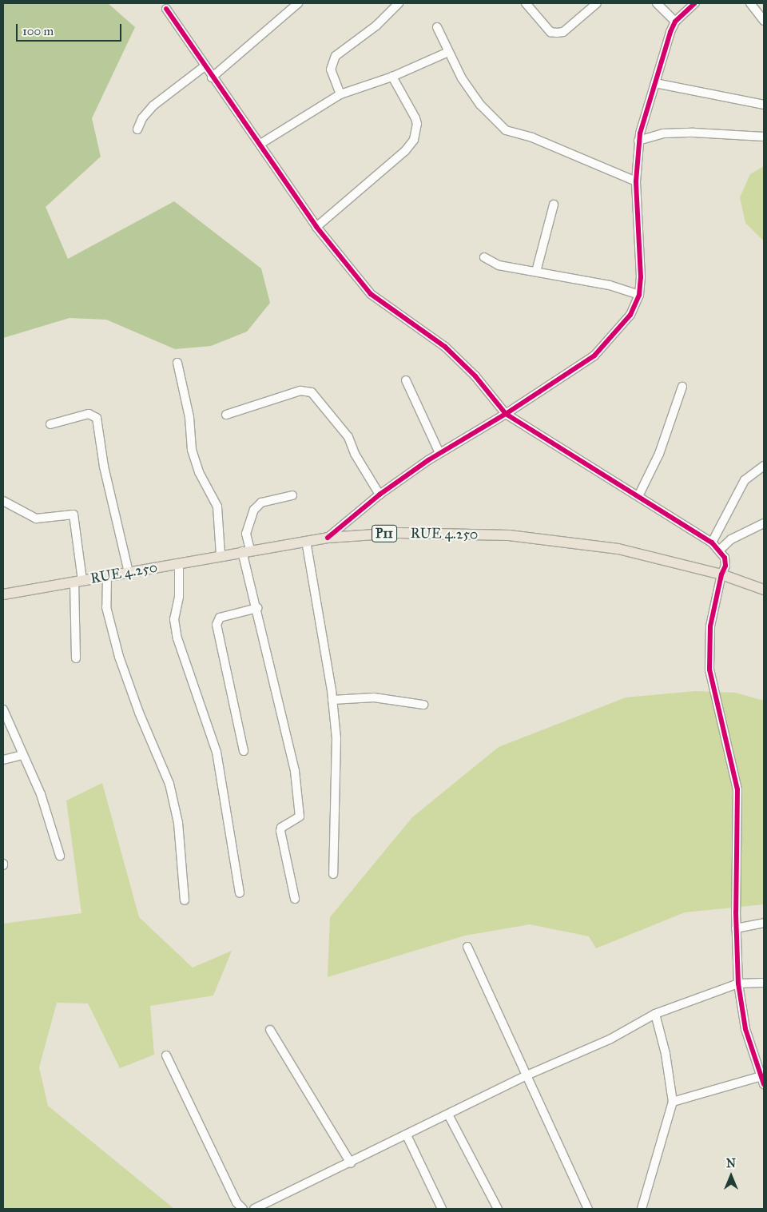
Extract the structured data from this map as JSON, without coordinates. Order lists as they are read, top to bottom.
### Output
{
  "streets": {
    "main road": ["P11", "RUE 4.250"]
  },
  "scale_bar": "100 m",
  "north": "top"
}
